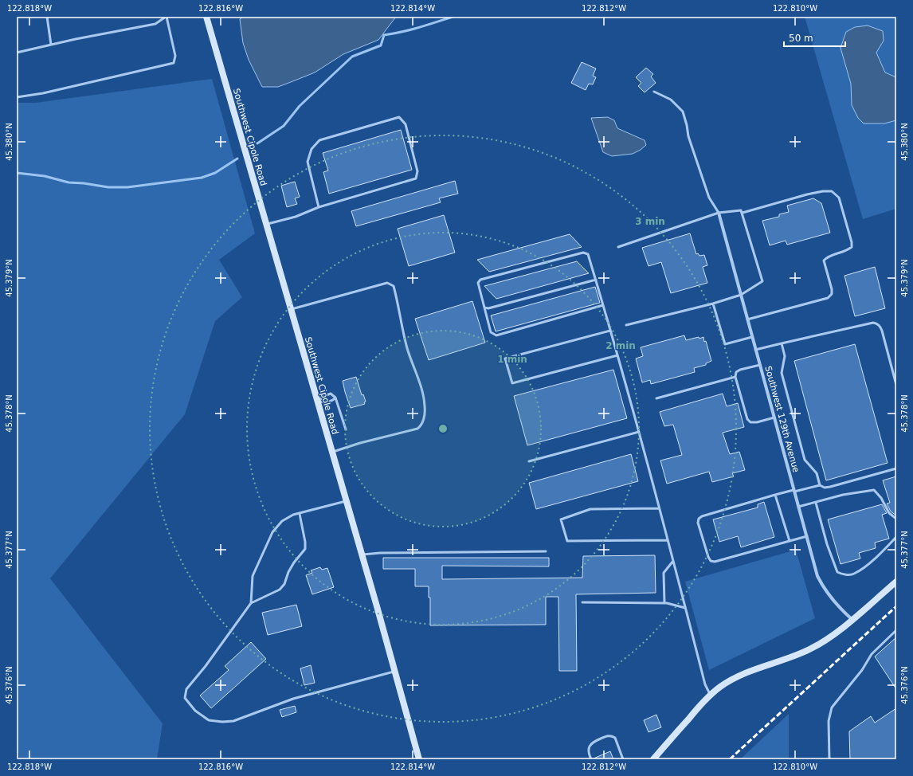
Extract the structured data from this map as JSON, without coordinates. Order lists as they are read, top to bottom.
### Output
{
  "streets": {
    "street": ["Southwest Cipole Road", "Southwest 129th Avenue"]
  },
  "scale_bar": "50 m",
  "coordinates": [
    "122.818°W",
    "122.816°W",
    "122.814°W",
    "122.812°W",
    "122.810°W",
    "45.380°N",
    "45.379°N",
    "45.378°N",
    "45.377°N",
    "45.376°N"
  ],
  "rings": ["3 min", "2 min", "1 min"]
}
